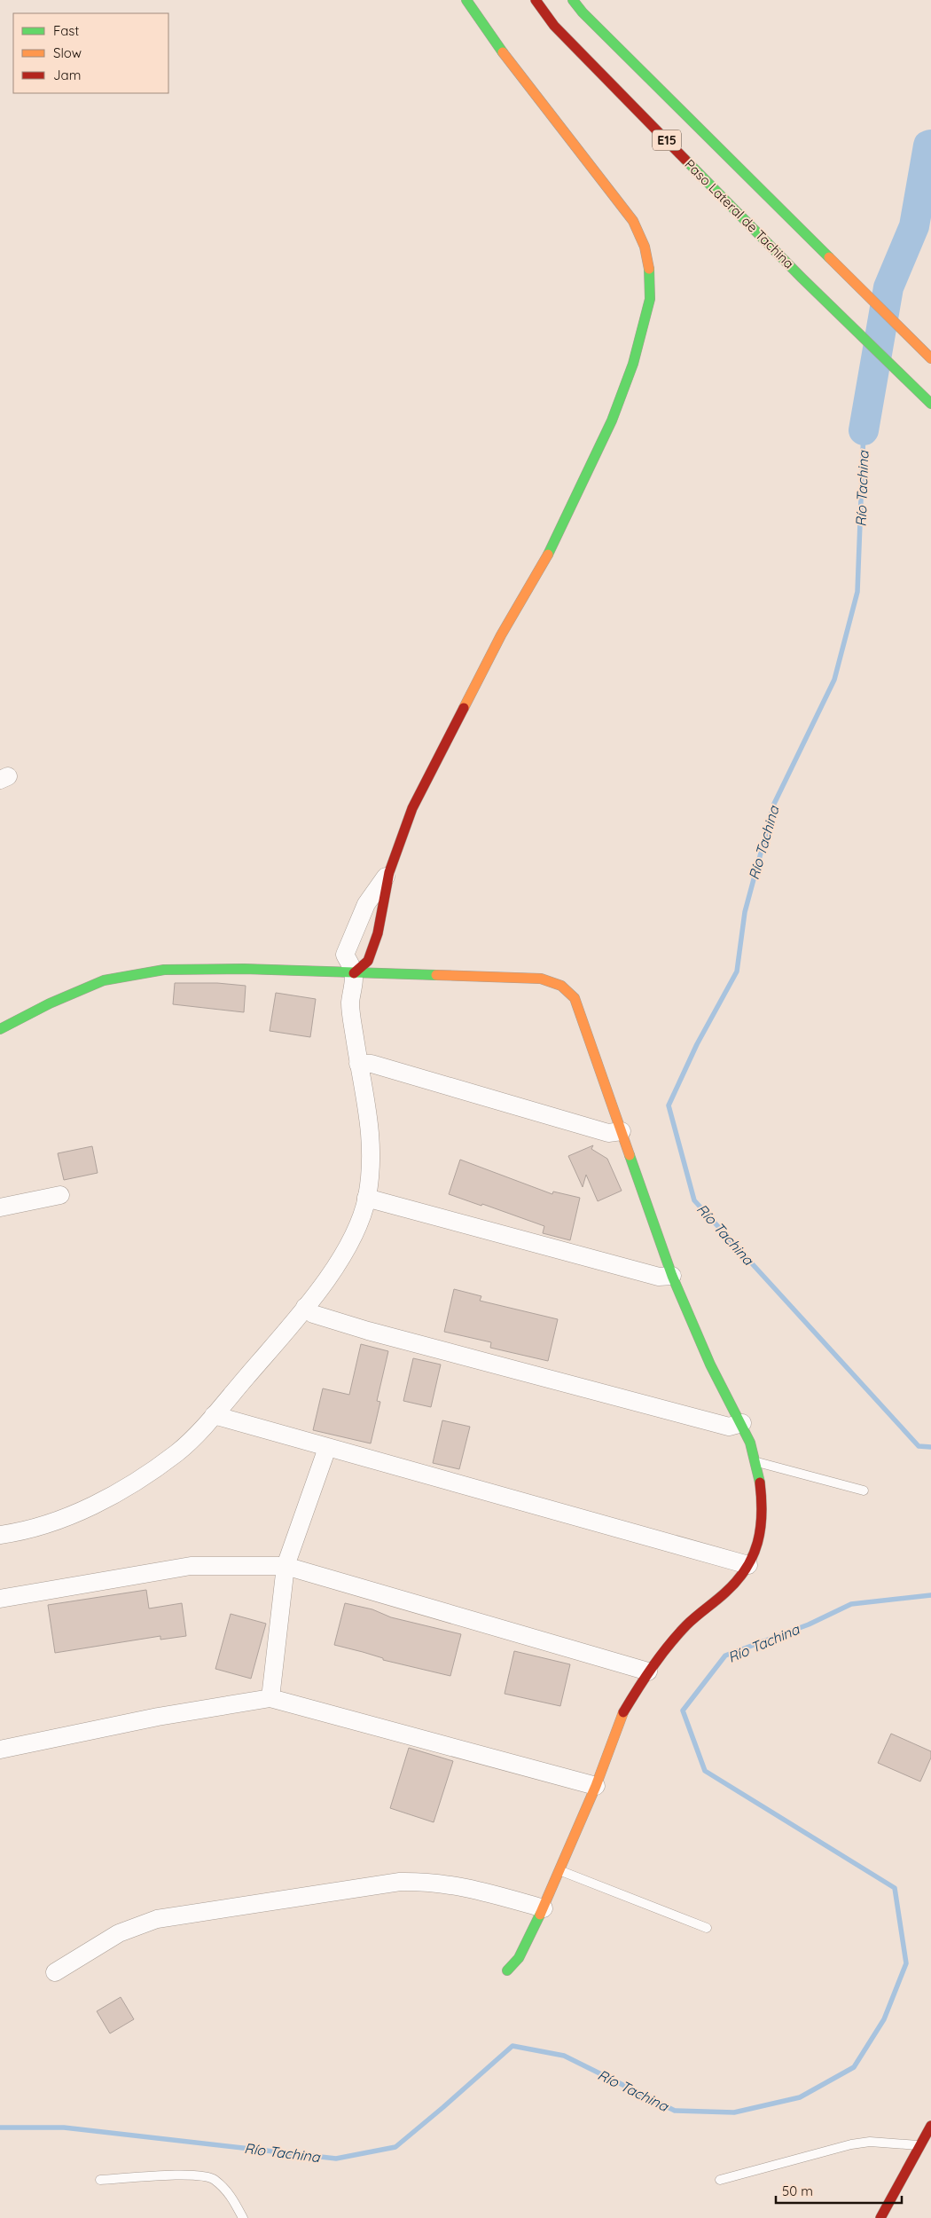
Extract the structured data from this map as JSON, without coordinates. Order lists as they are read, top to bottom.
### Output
{
  "streets": {
    "main road": ["E15", "Paso Lateral de Tachina"]
  },
  "water": ["Río Tachina"],
  "legend": ["Fast", "Slow", "Jam"],
  "scale_bar": "50 m"
}
